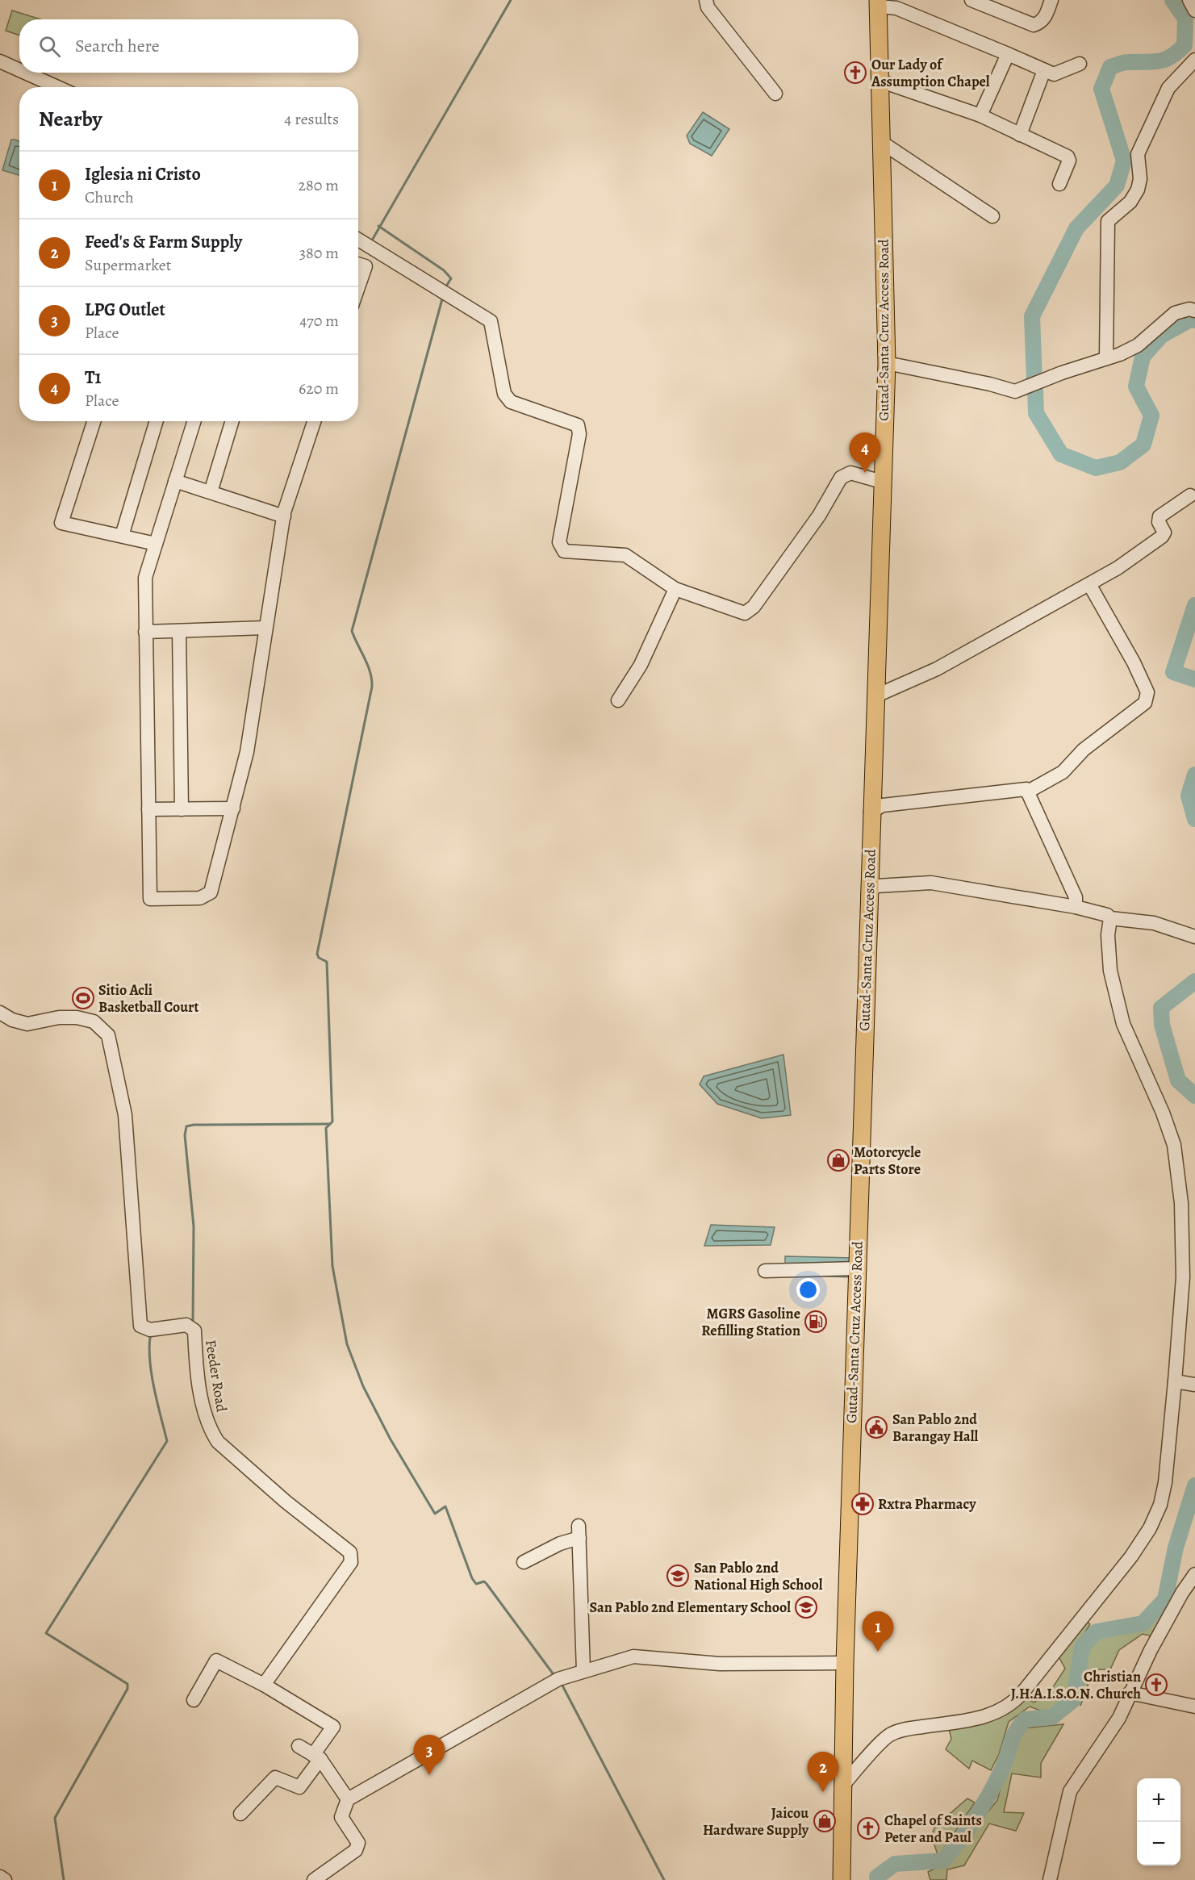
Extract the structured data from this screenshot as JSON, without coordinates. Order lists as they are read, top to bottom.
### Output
{
  "streets": {
    "main road": ["Gutad-Santa Cruz Access Road"],
    "street": ["Feeder Road"]
  },
  "places": {
    "church": ["Our Lady of Assumption Chapel", "Christian J.H.A.I.S.O.N. Church", "Chapel of Saints Peter and Paul"],
    "sports": ["Sitio Acli Basketball Court"],
    "shop": ["Motorcycle Parts Store", "Jaicou Hardware Supply"],
    "fuel station": ["MGRS Gasoline Refilling Station"],
    "public building": ["San Pablo 2nd Barangay Hall"],
    "pharmacy": ["Rxtra Pharmacy"],
    "school or university": ["San Pablo 2nd National High School", "San Pablo 2nd Elementary School"]
  },
  "page": {
    "search": "Search here",
    "heading": ["Nearby", "4 results"],
    "list": [
      {
        "mark": "1",
        "name": "Iglesia ni Cristo",
        "note": "Church",
        "value": "280 m"
      },
      {
        "mark": "2",
        "name": "Feed's & Farm Supply",
        "note": "Supermarket",
        "value": "380 m"
      },
      {
        "mark": "3",
        "name": "LPG Outlet",
        "note": "Place",
        "value": "470 m"
      },
      {
        "mark": "4",
        "name": "T1",
        "note": "Place",
        "value": "620 m"
      }
    ],
    "pins": [
      "4",
      "1",
      "3",
      "2"
    ],
    "map_buttons": ["+", "−"]
  }
}
